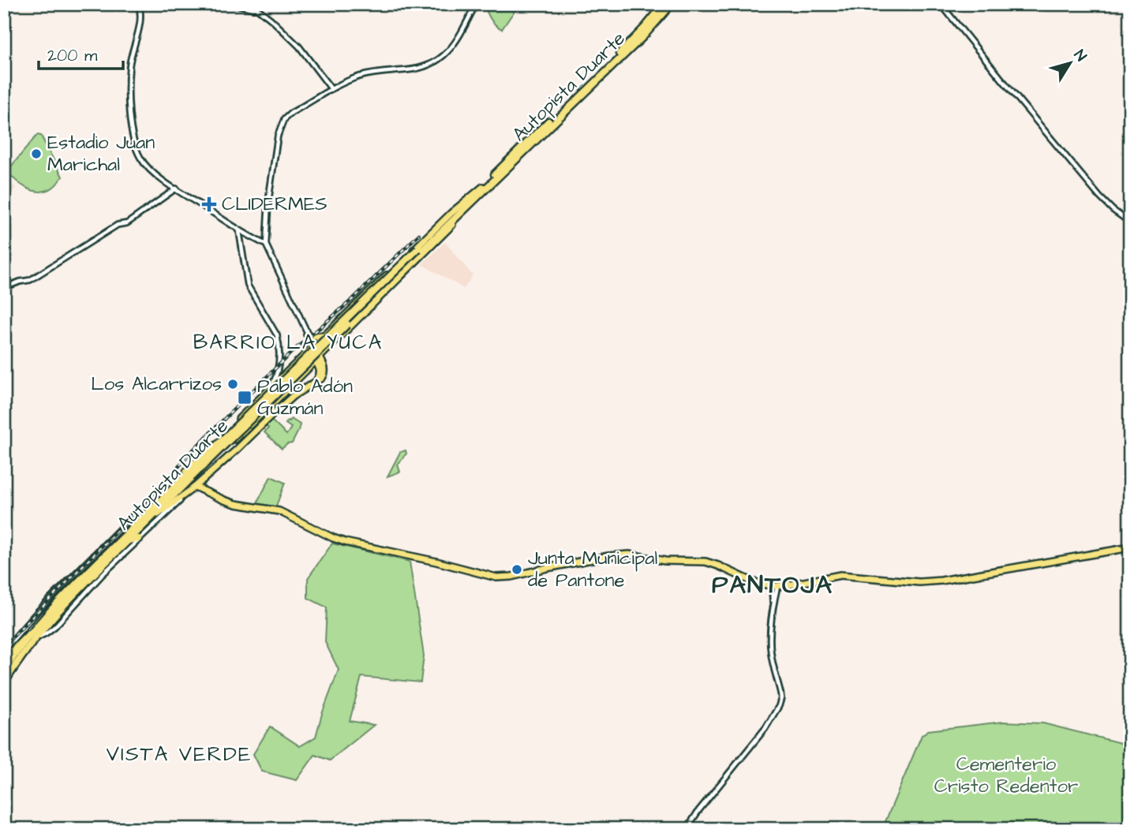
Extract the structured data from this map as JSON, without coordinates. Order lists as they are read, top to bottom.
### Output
{
  "streets": {
    "highway": ["Autopista Duarte"]
  },
  "districts": ["BARRIO LA YUCA", "PANTOJA", "VISTA VERDE"],
  "parks": ["Cementerio Cristo Redentor"],
  "places": {
    "other": ["Estadio Juan Marichal", "Los Alcarrizos", "Junta Municipal de Pantone"],
    "health": ["CLIDERMES"],
    "transit": ["Pablo Adón Guzmán"]
  },
  "scale_bar": "200 m",
  "north": "top right"
}
